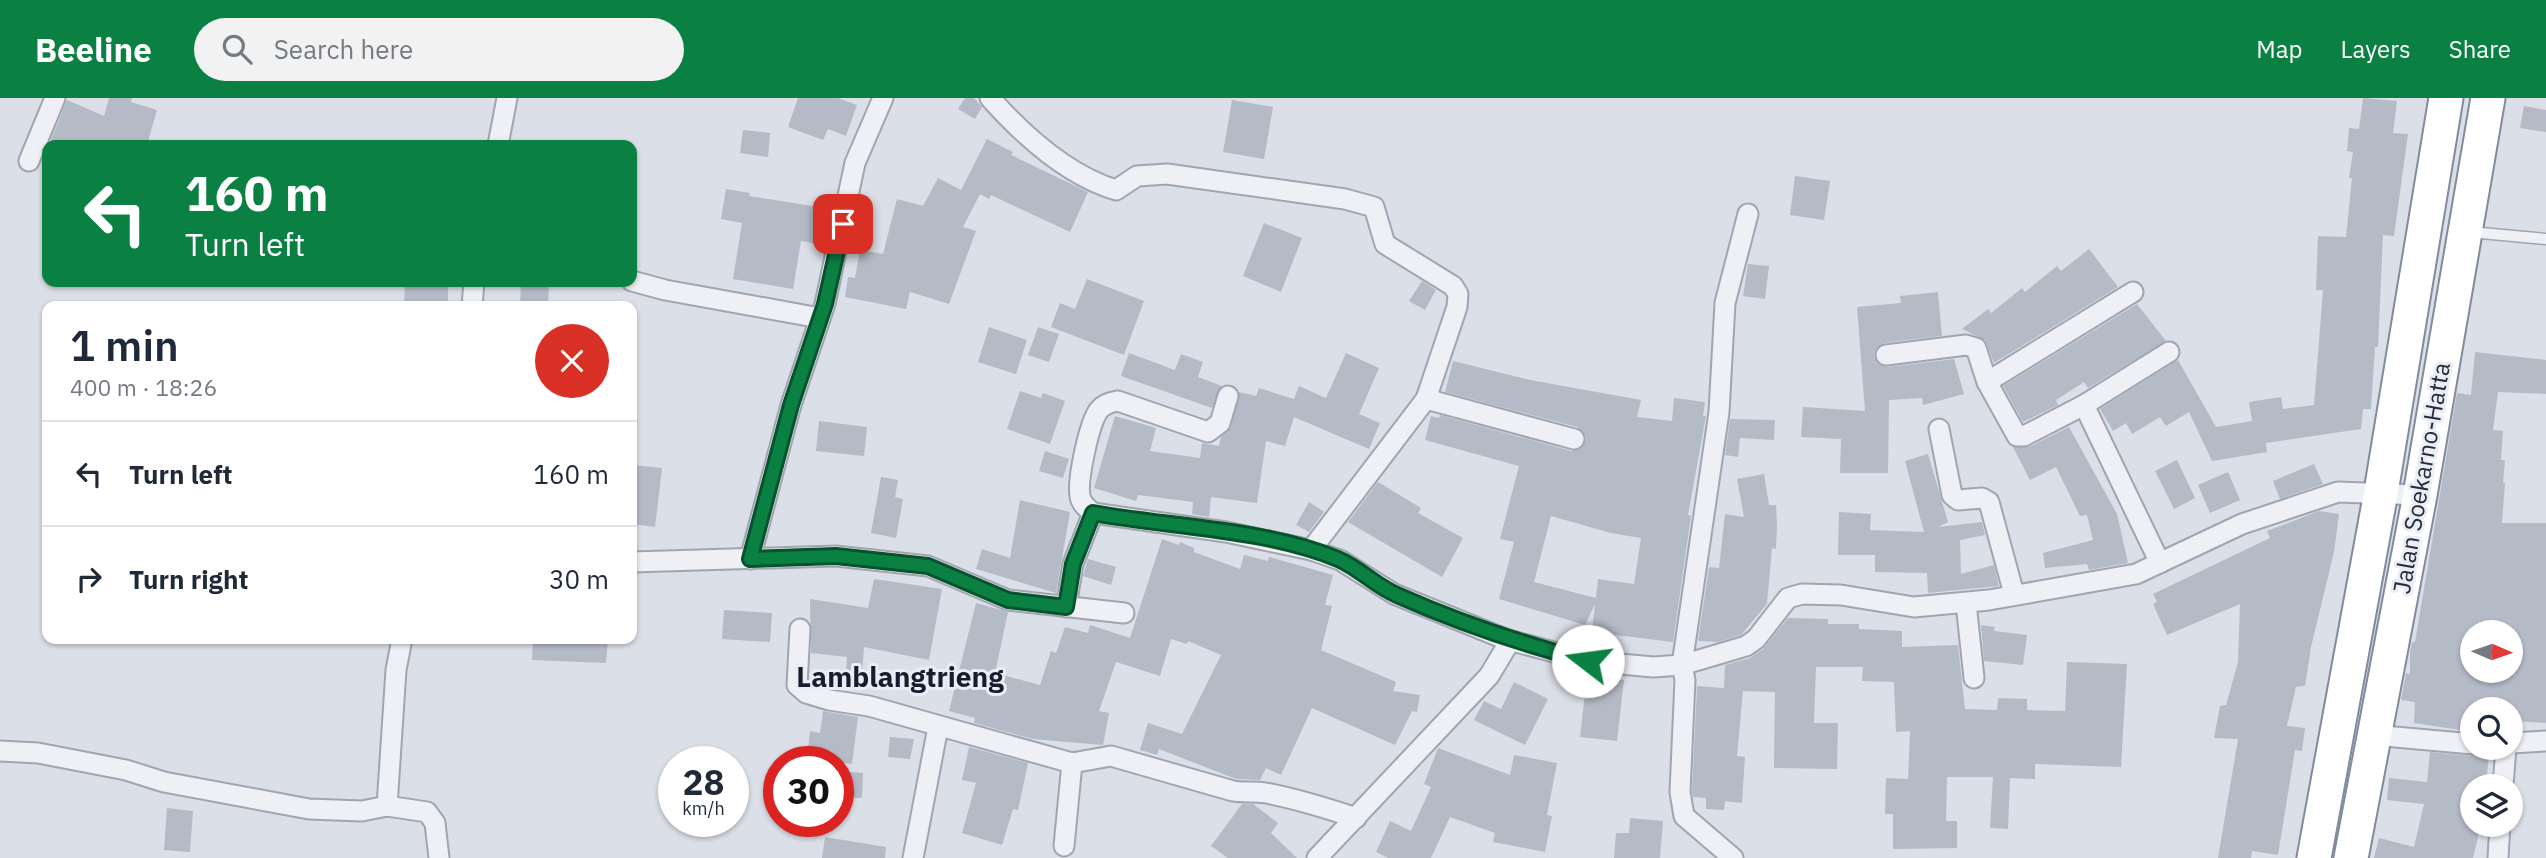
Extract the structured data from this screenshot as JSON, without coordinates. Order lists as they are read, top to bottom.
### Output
{
  "streets": {
    "highway": ["Jalan Soekarno-Hatta"]
  },
  "districts": ["Lamblangtrieng"],
  "north": "right",
  "page": {
    "header": "Beeline",
    "search": "Search here",
    "nav": ["Map", "Layers", "Share"],
    "turn": ["160 m", "Turn left"],
    "heading": ["1 min", "400 m · 18:26"],
    "list": [
      {
        "name": "Turn left",
        "value": "160 m"
      },
      {
        "name": "Turn right",
        "value": "30 m"
      }
    ],
    "speed": "28 km/h",
    "limit": "30"
  }
}
